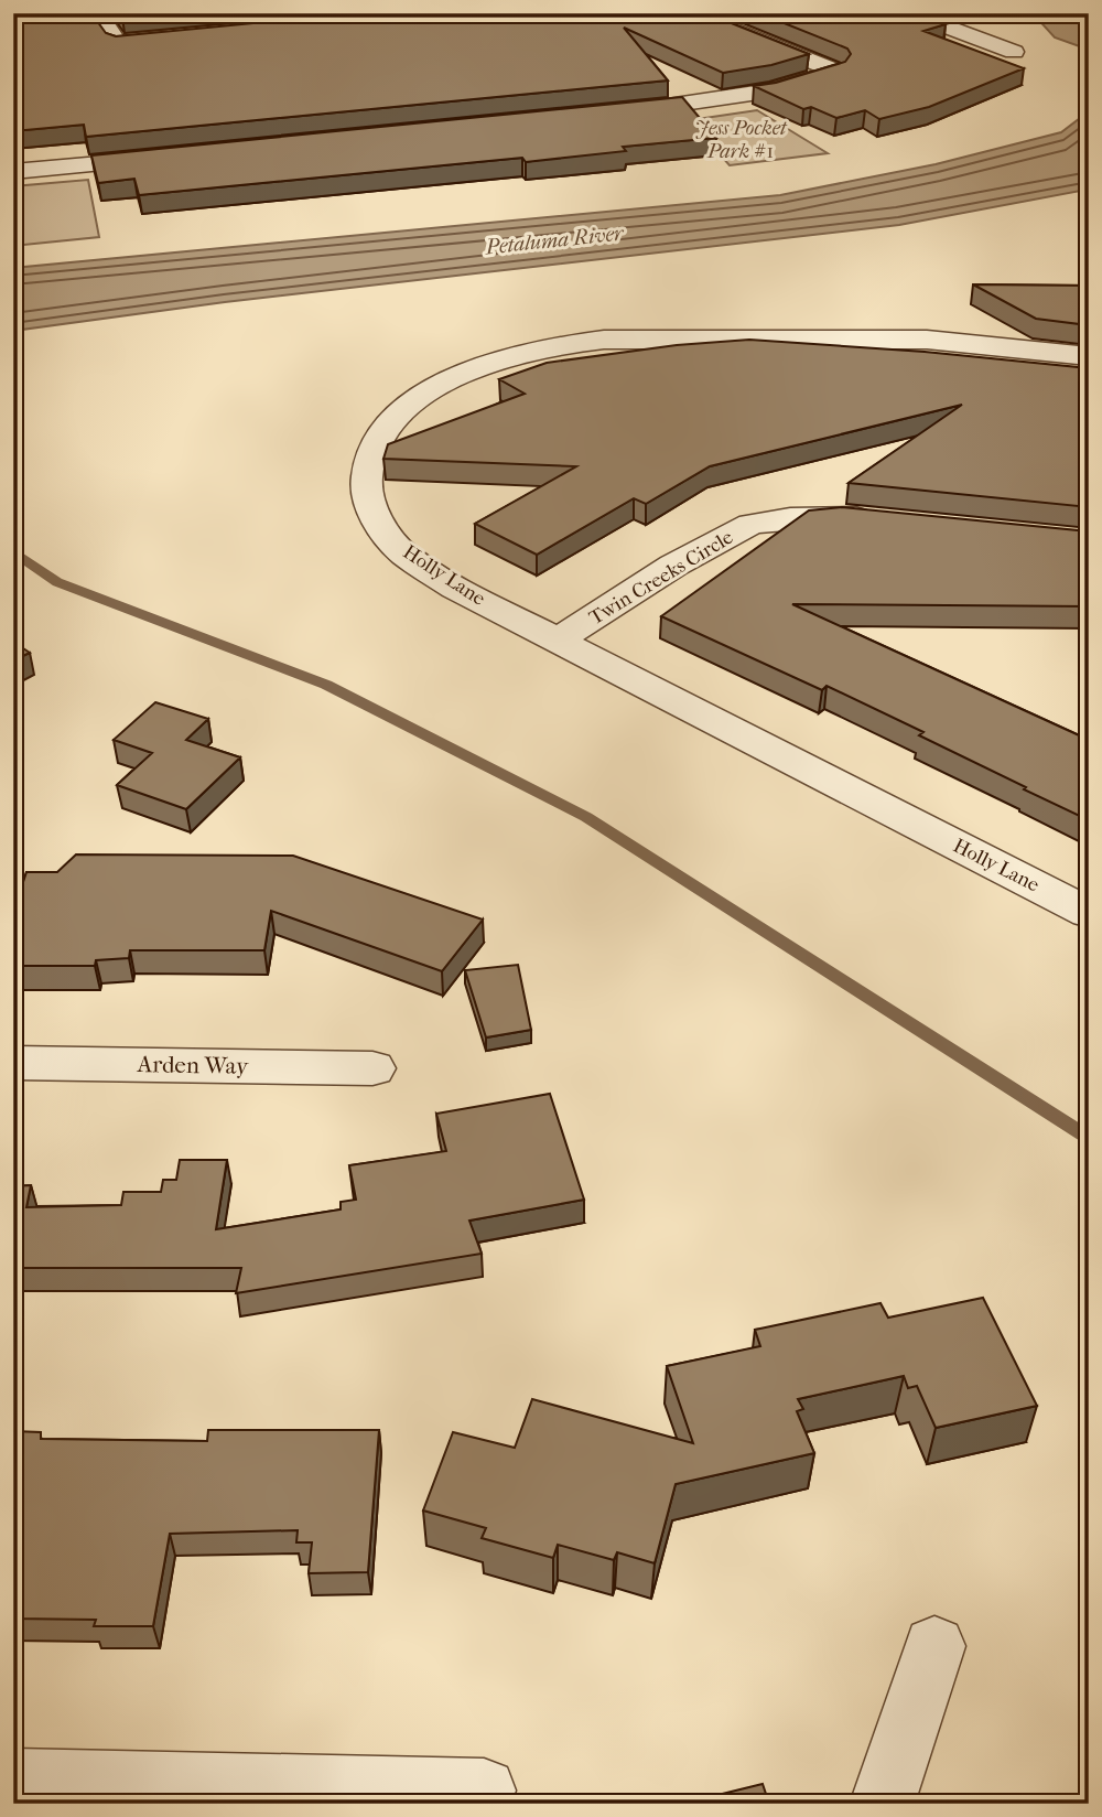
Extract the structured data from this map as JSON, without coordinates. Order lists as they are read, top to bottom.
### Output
{
  "streets": {
    "street": ["Holly Lane", "Twin Creeks Circle", "Arden Way"]
  },
  "crossings": [
    ["Holly Lane", "Twin Creeks Circle"]
  ],
  "water": ["Petaluma River"],
  "parks": ["Jess Pocket Park #1"]
}
